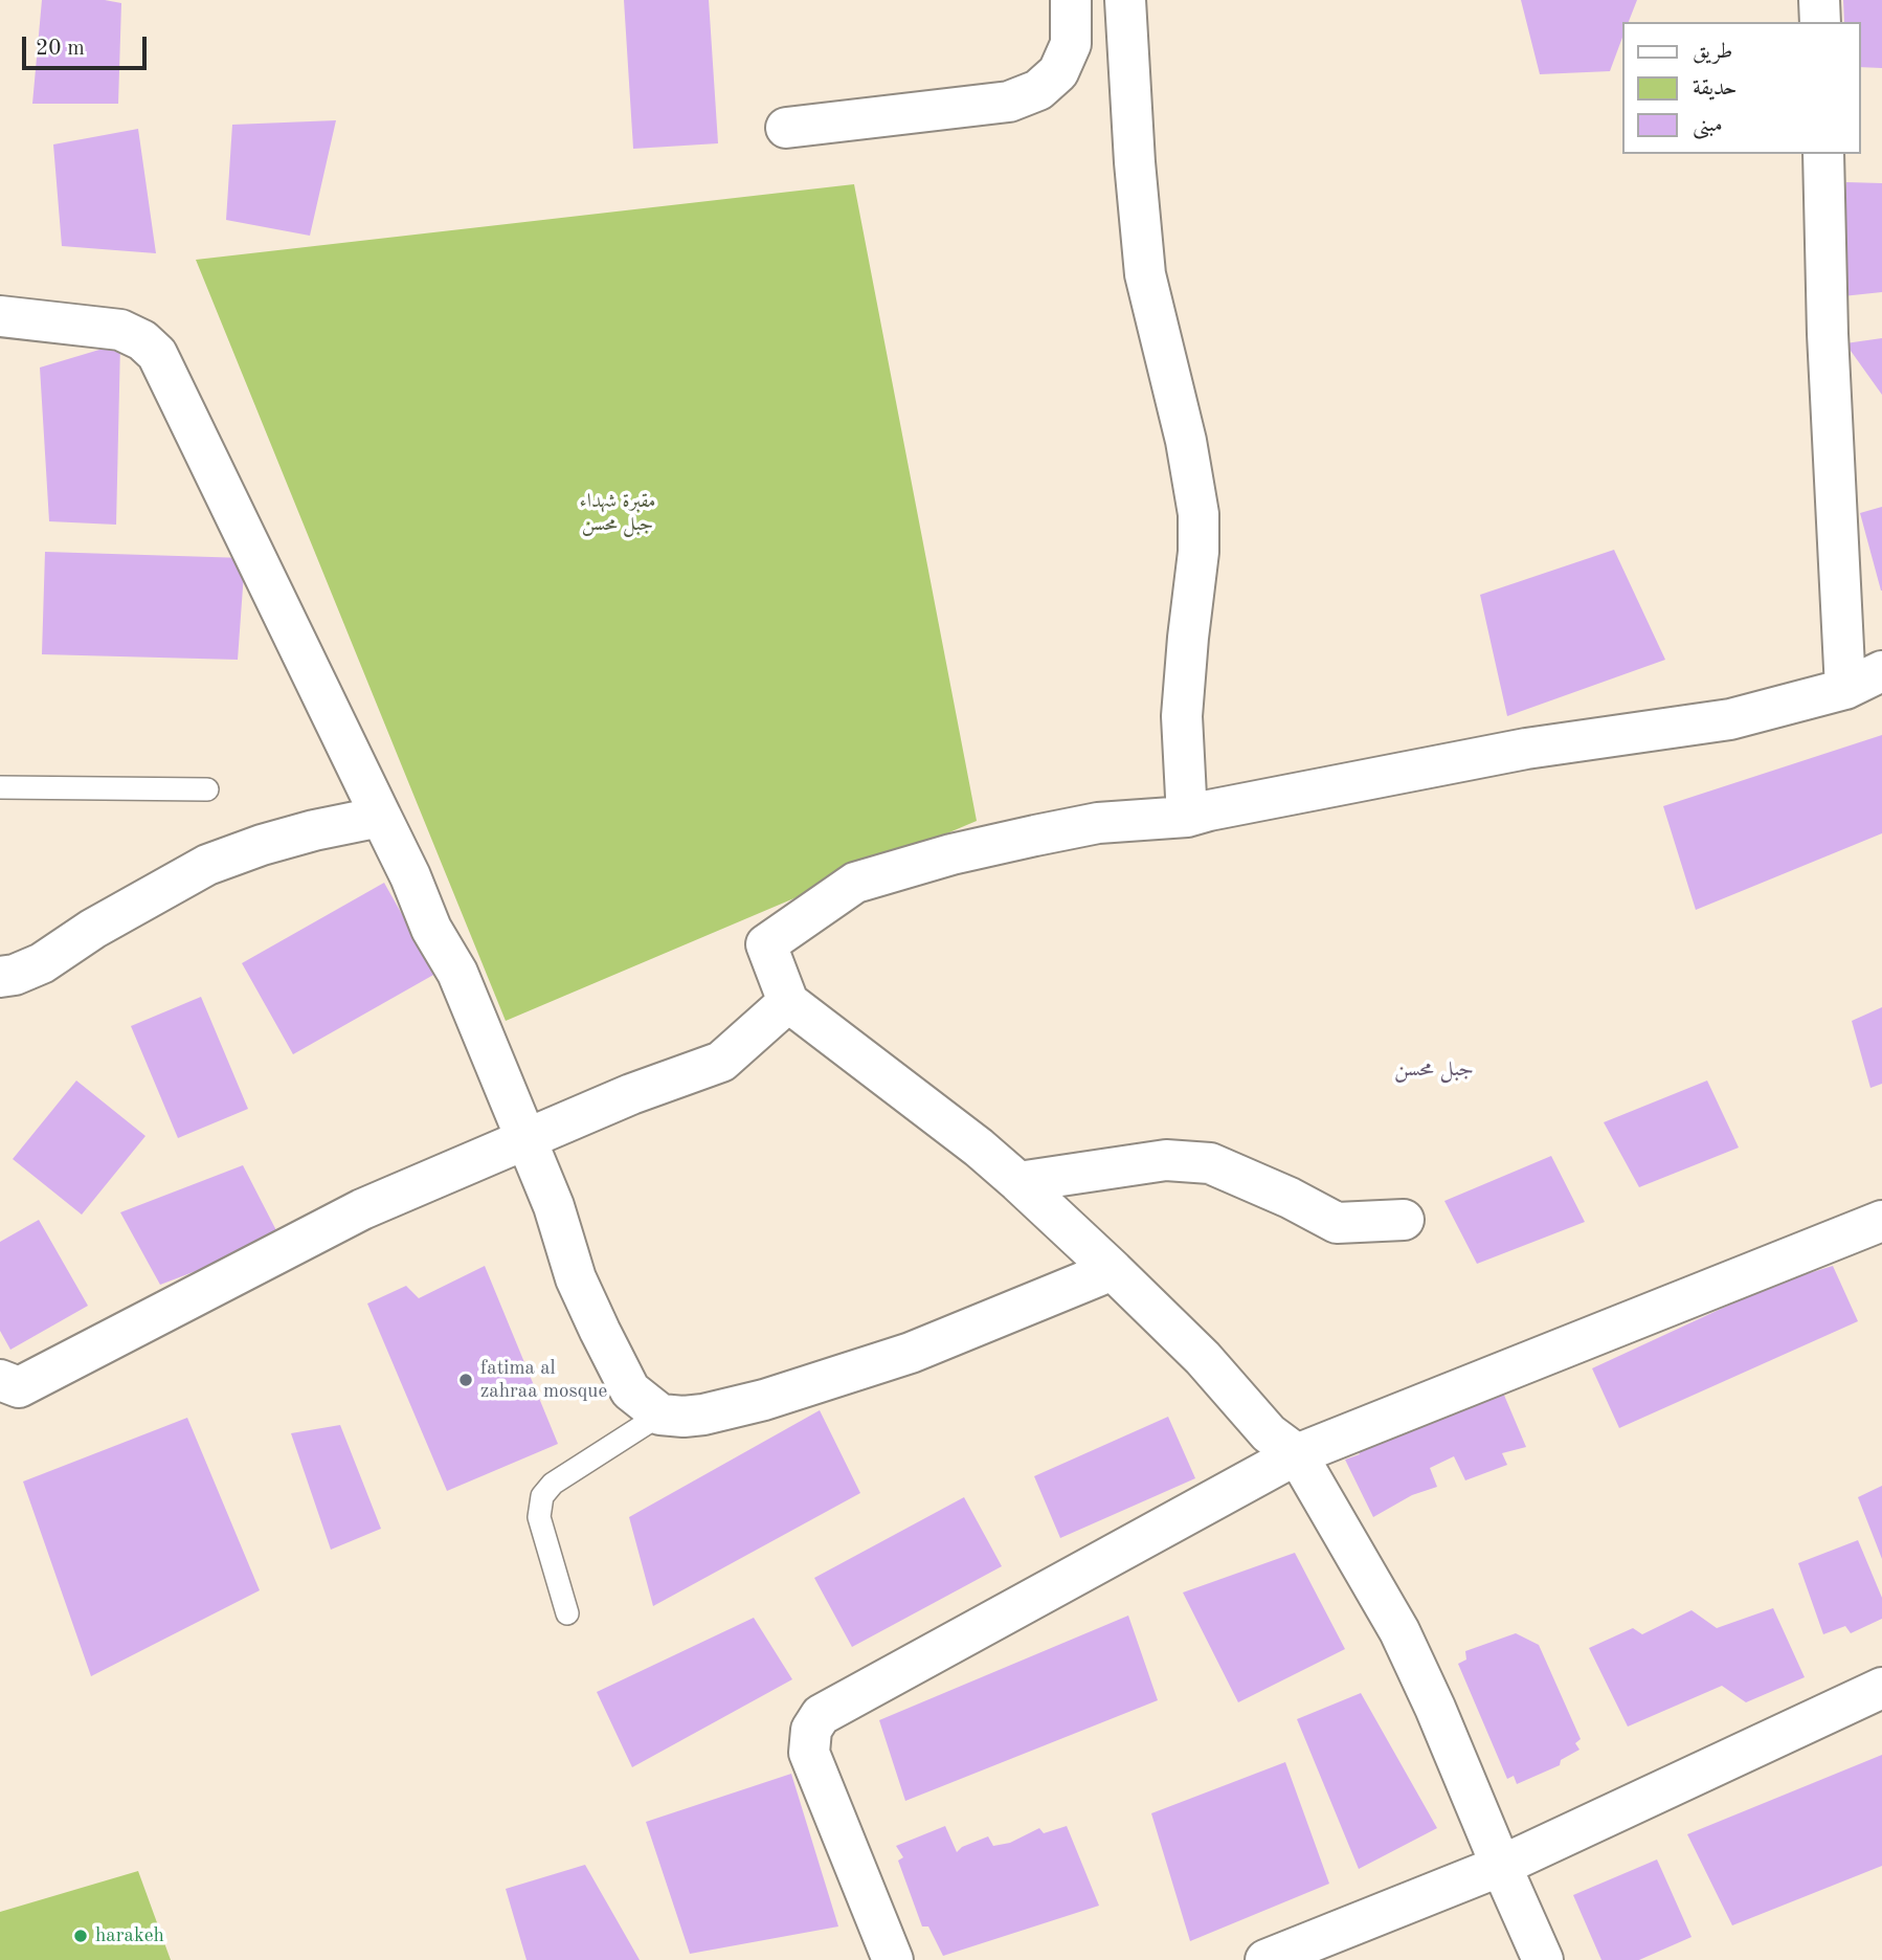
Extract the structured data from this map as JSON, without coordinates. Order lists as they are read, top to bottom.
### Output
{
  "districts": ["جبل محسن"],
  "parks": ["مقبرة شهداء جبل محسن"],
  "places": ["fatima al zahraa mosque", "harakeh"],
  "legend": ["طريق", "حديقة", "مبنى"],
  "scale_bar": "20 m"
}
